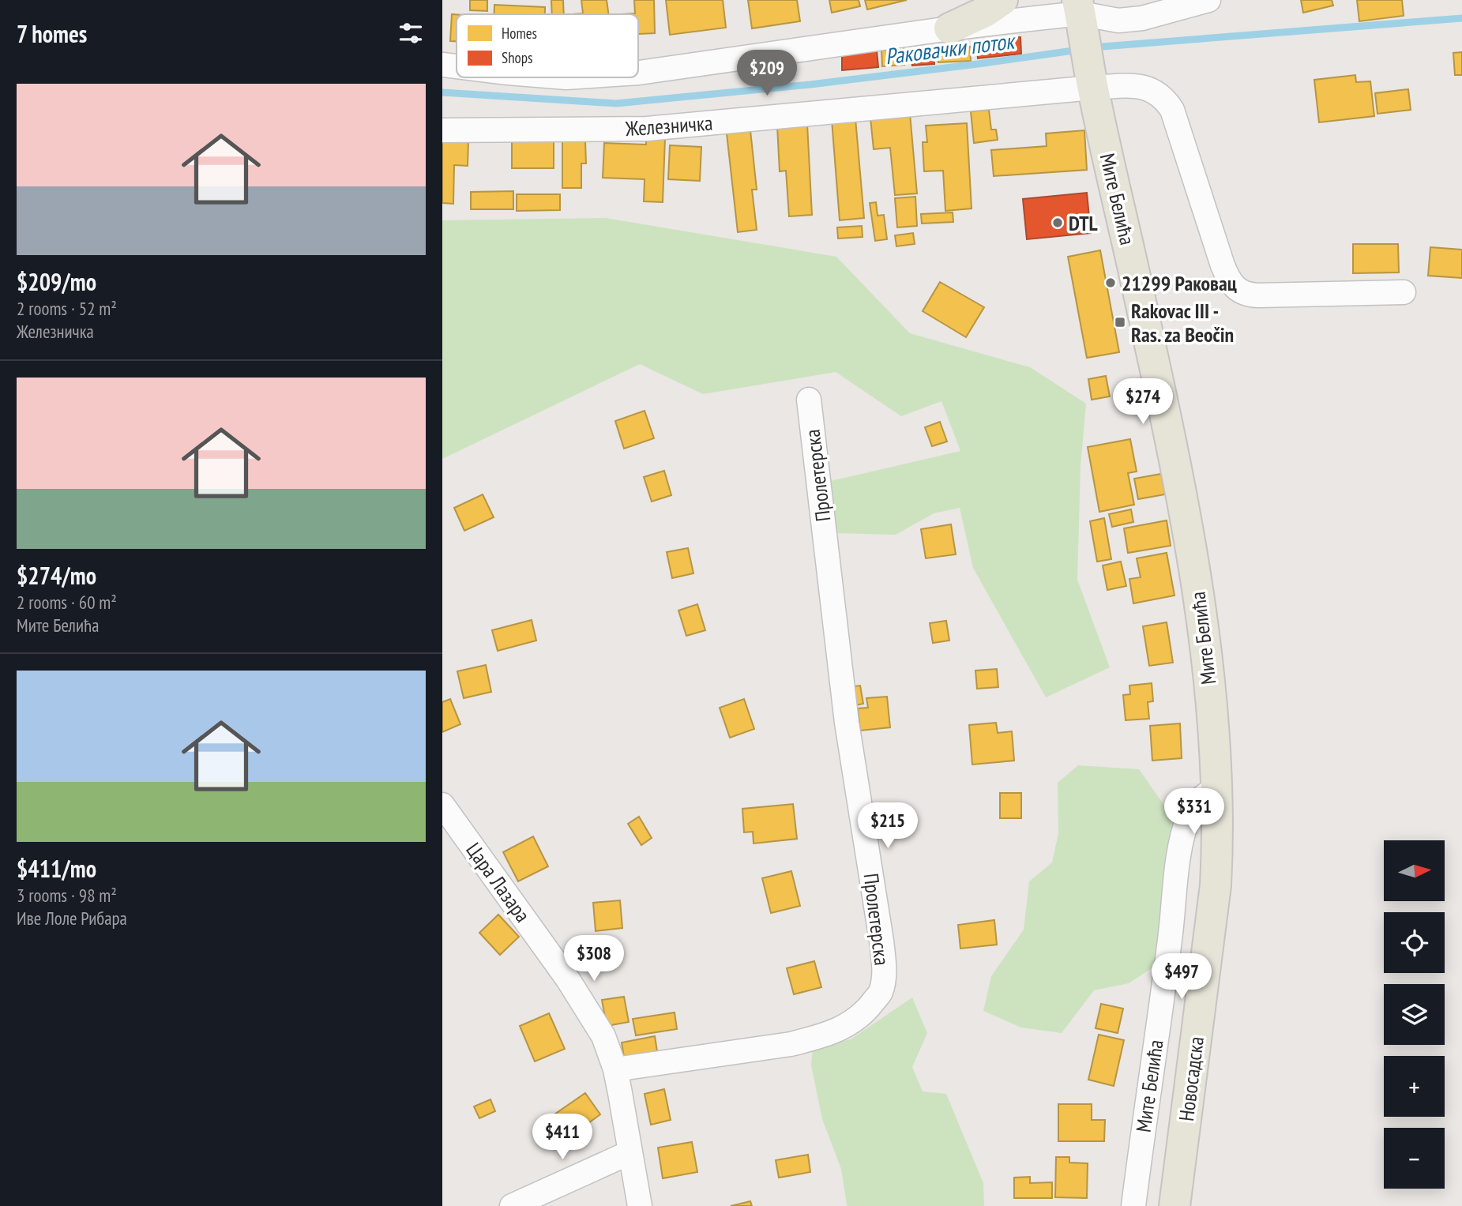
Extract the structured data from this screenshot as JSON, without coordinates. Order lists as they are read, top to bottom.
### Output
{
  "streets": {
    "main road": ["Мите Белића", "Новосадска"],
    "street": ["Железничка", "Пролетерска", "Цара Лазара"]
  },
  "crossings": [
    ["Железничка", "Мите Белића"],
    ["Мите Белића", "Новосадска"],
    ["Пролетерска", "Цара Лазара"]
  ],
  "water": ["Раковачки поток"],
  "places": {
    "other": ["DTL", "21299 Раковац"],
    "transit": ["Rakovac III - Ras. za Beočin"]
  },
  "legend": ["Homes", "Shops"],
  "north": "right",
  "page": {
    "heading": "7 homes",
    "price": [
      "$209",
      "$274",
      "$331",
      "$215",
      "$308",
      "$497",
      "$411"
    ],
    "list": [
      {
        "name": "$209/mo",
        "note": "2 rooms · 52 m² · Железничка"
      },
      {
        "name": "$274/mo",
        "note": "2 rooms · 60 m² · Мите Белића"
      },
      {
        "name": "$411/mo",
        "note": "3 rooms · 98 m² · Иве Лоле Рибара"
      }
    ],
    "map_buttons": ["+", "−"]
  }
}
